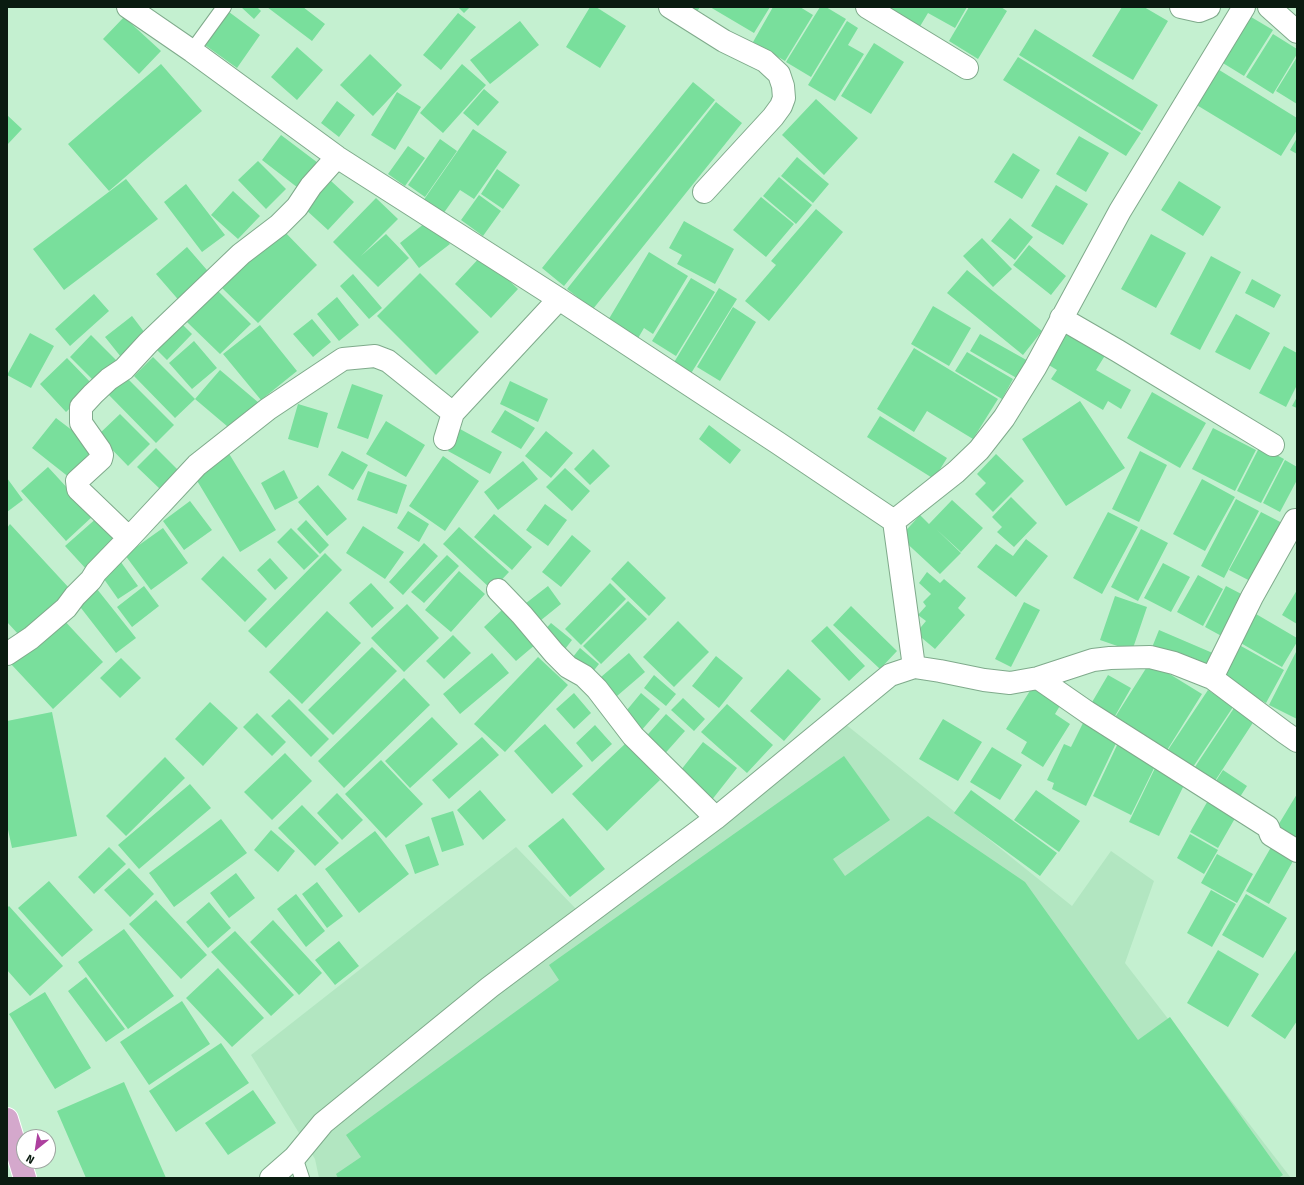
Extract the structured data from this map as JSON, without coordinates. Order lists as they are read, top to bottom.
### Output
{
  "north": "bottom left"
}
